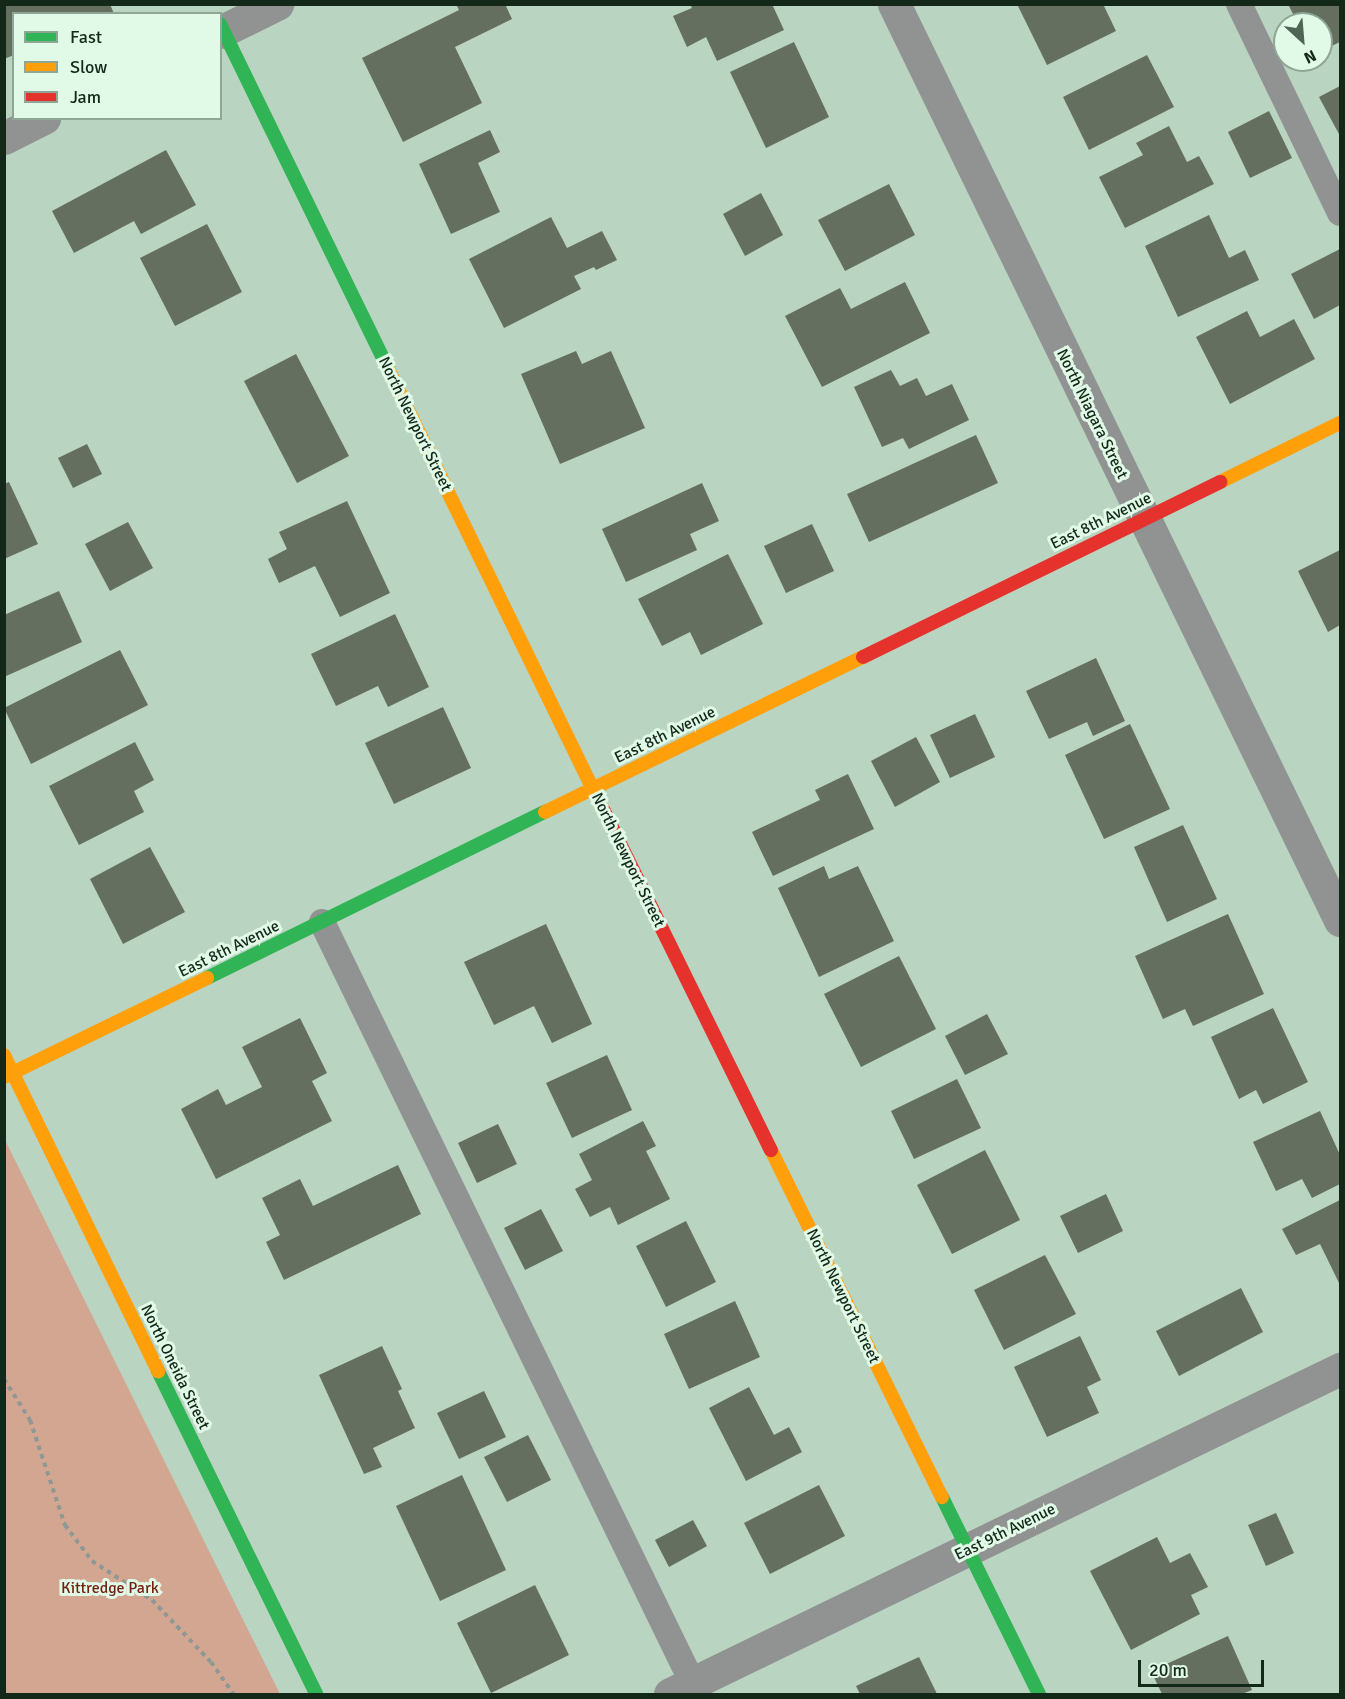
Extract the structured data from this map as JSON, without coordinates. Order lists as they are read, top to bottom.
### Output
{
  "streets": {
    "street": [
      "North Niagara Street",
      "North Newport Street",
      "East 8th Avenue",
      "North Oneida Street",
      "East 9th Avenue"
    ]
  },
  "crossings": [
    ["North Niagara Street", "East 8th Avenue"],
    ["North Newport Street", "East 8th Avenue"],
    ["North Newport Street", "East 9th Avenue"],
    ["East 8th Avenue", "North Oneida Street"]
  ],
  "parks": ["Kittredge Park"],
  "legend": ["Fast", "Slow", "Jam"],
  "scale_bar": "20 m",
  "north": "bottom right"
}
